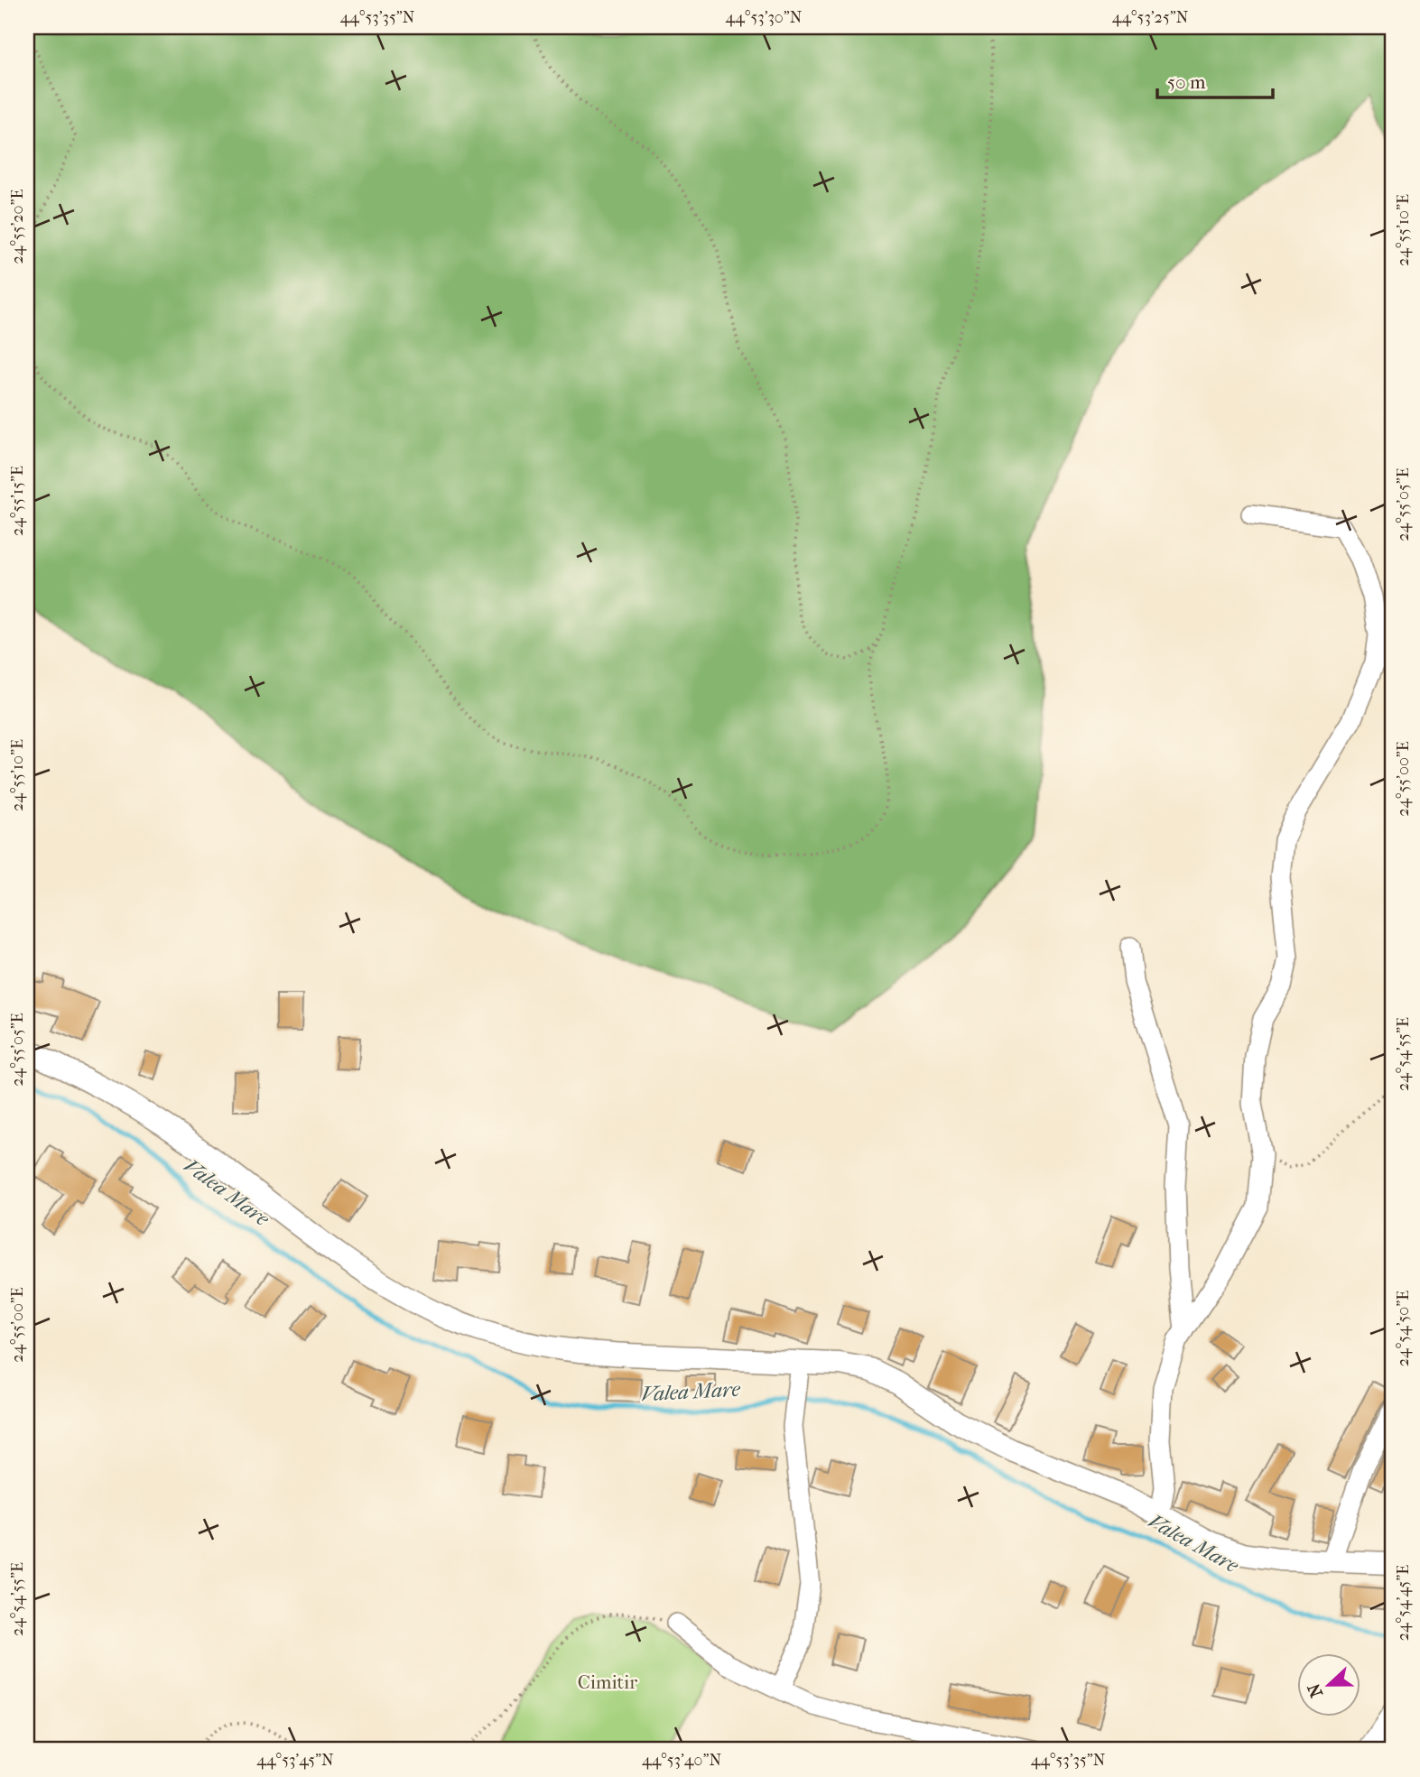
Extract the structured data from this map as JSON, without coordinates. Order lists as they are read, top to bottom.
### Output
{
  "water": ["Valea Mare"],
  "parks": ["Cimitir"],
  "scale_bar": "50 m",
  "north": "left",
  "coordinates": [
    "44°53'35\"N",
    "44°53'30\"N",
    "44°53'25\"N",
    "24°55'20\"E",
    "24°55'10\"E",
    "24°55'15\"E",
    "24°55'05\"E",
    "24°55'00\"E",
    "24°54'55\"E",
    "24°54'50\"E",
    "24°54'45\"E",
    "44°53'45\"N",
    "44°53'40\"N"
  ]
}
